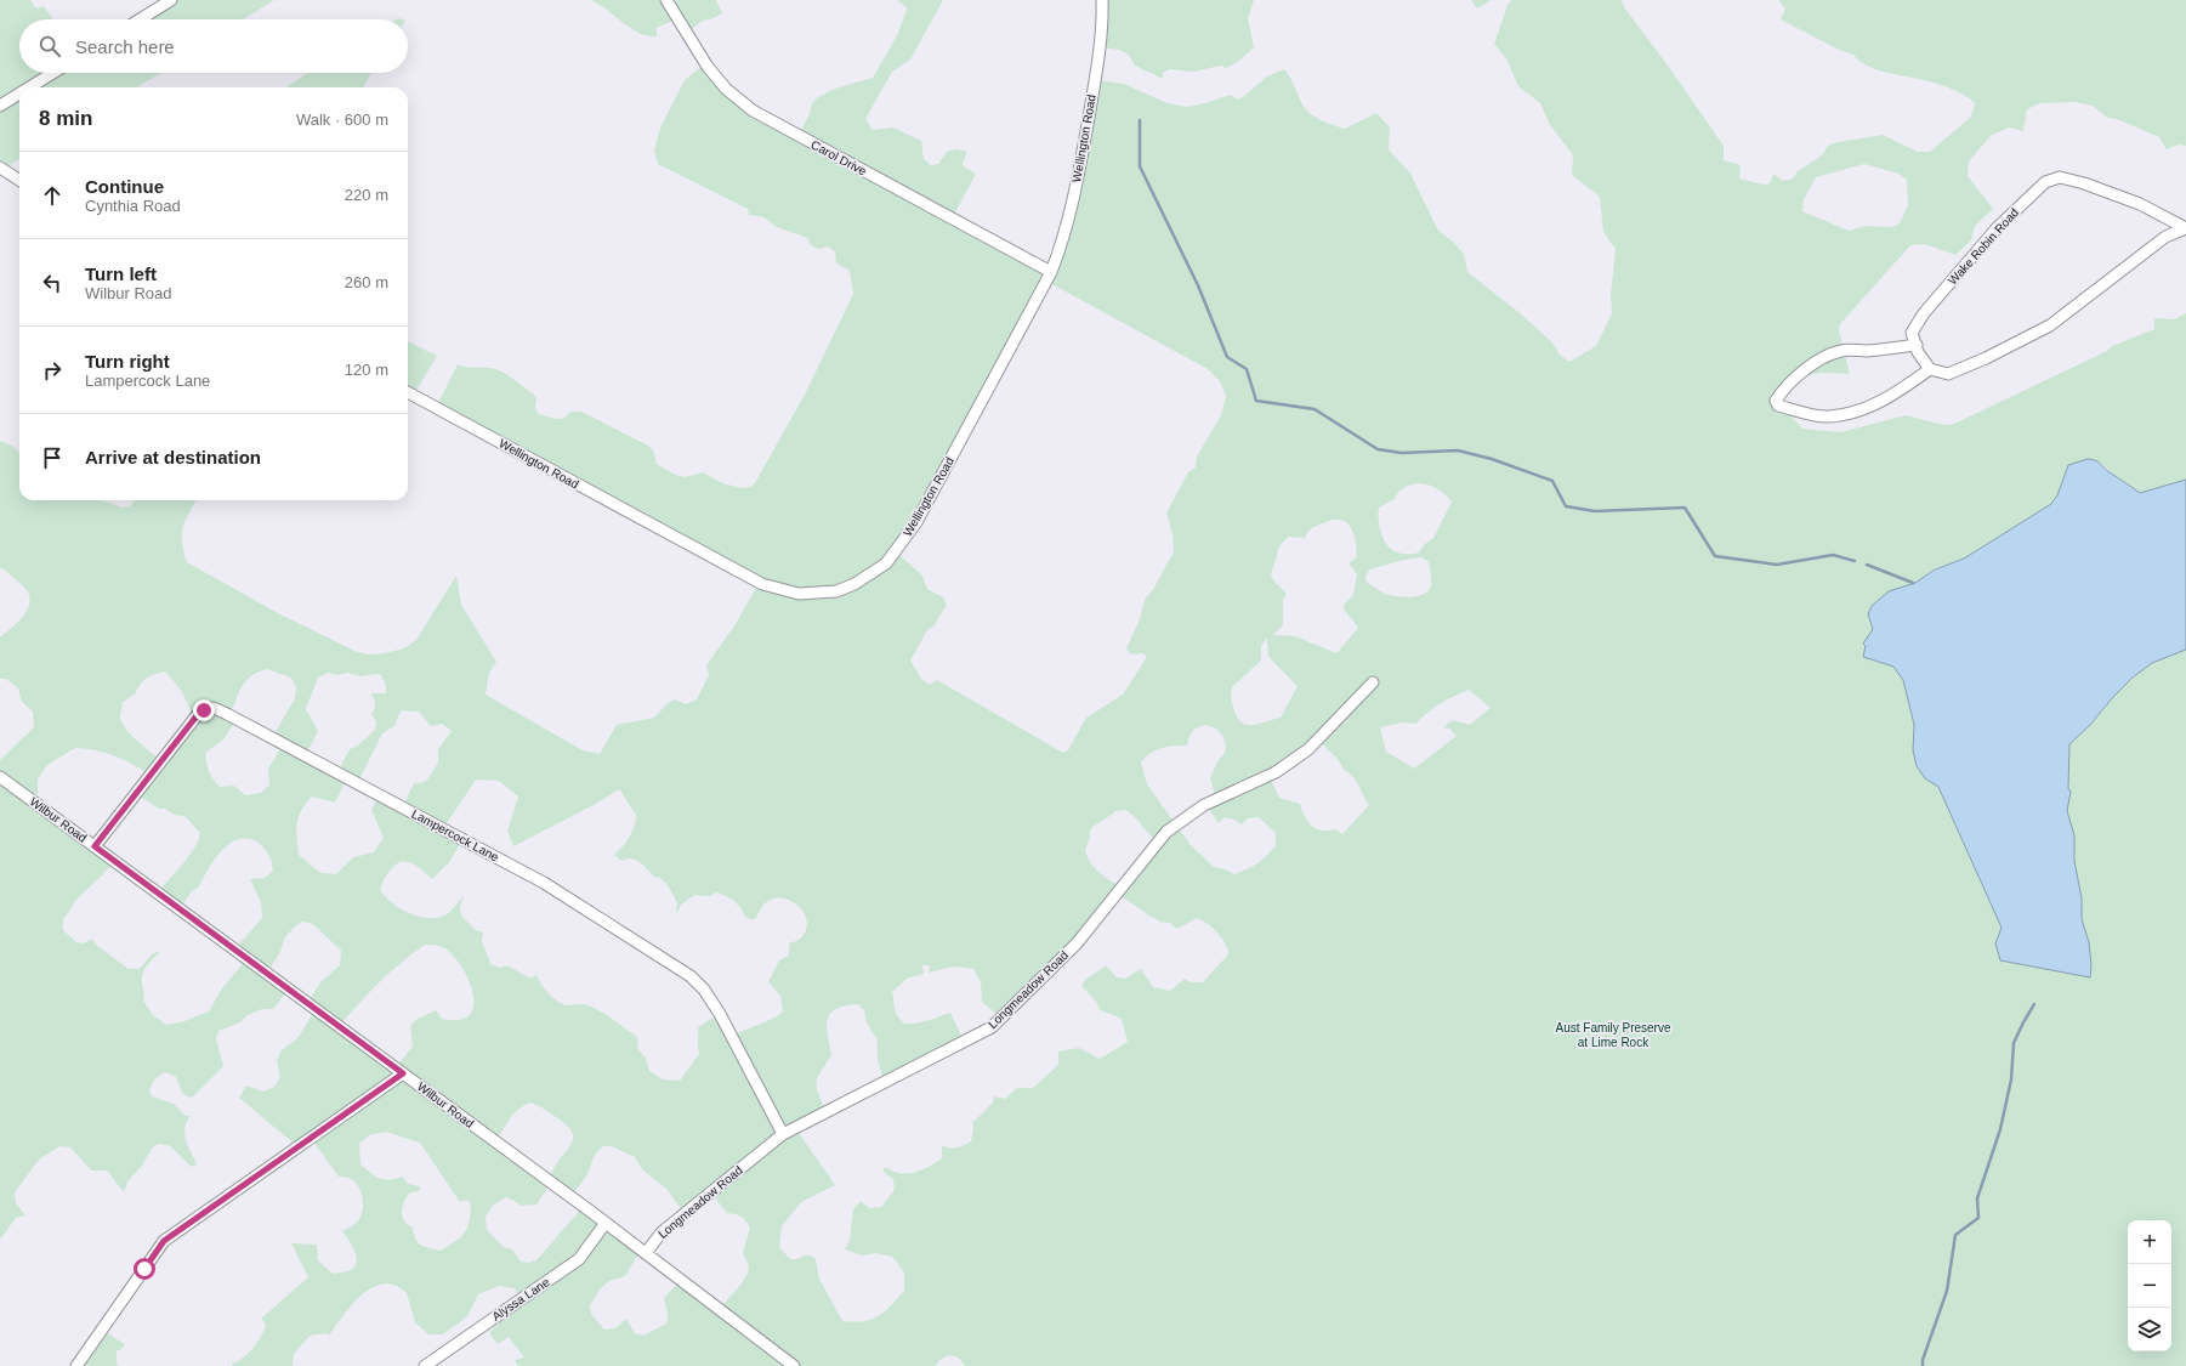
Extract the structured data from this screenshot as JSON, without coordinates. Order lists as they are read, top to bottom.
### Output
{
  "streets": {
    "street": [
      "Wellington Road",
      "Carol Drive",
      "Wake Robin Road",
      "Wilbur Road",
      "Lampercock Lane",
      "Longmeadow Road",
      "Alyssa Lane"
    ]
  },
  "crossings": [
    ["Wellington Road", "Carol Drive"],
    ["Wilbur Road", "Lampercock Lane"],
    ["Wilbur Road", "Longmeadow Road"],
    ["Wilbur Road", "Alyssa Lane"],
    ["Lampercock Lane", "Longmeadow Road"]
  ],
  "parks": ["Aust Family Preserve at Lime Rock"],
  "page": {
    "search": "Search here",
    "heading": ["8 min", "Walk · 600 m"],
    "list": [
      ["Continue", "Cynthia Road", "220 m"],
      ["Turn left", "Wilbur Road", "260 m"],
      ["Turn right", "Lampercock Lane", "120 m"],
      "Arrive at destination"
    ],
    "map_buttons": ["+", "−"]
  }
}
